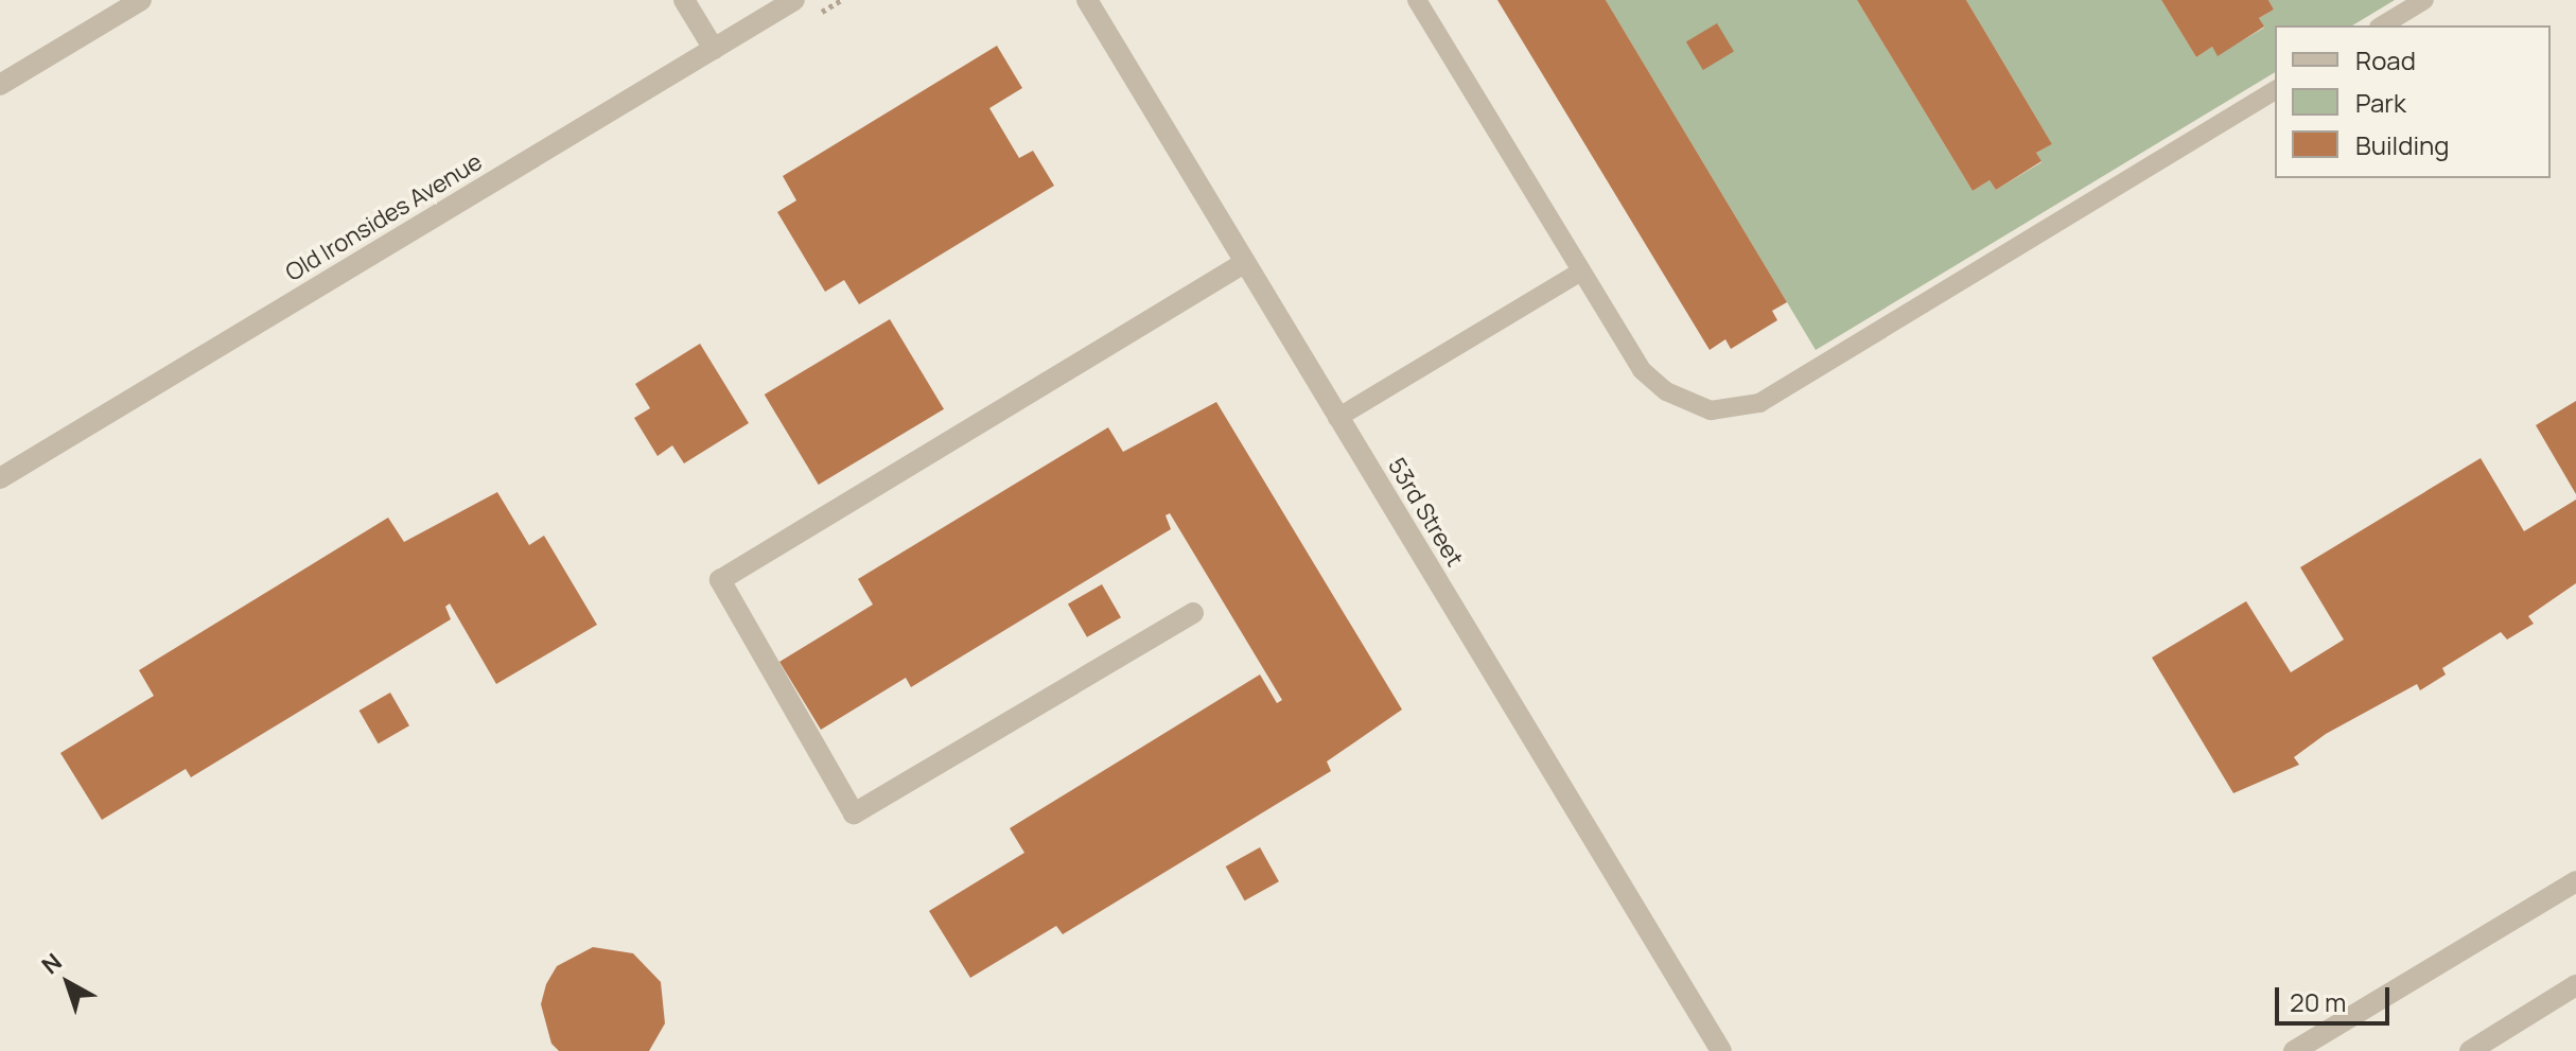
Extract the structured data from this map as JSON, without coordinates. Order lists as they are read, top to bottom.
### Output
{
  "streets": {
    "street": ["Old Ironsides Avenue", "53rd Street"]
  },
  "legend": ["Road", "Park", "Building"],
  "scale_bar": "20 m",
  "north": "top left"
}
